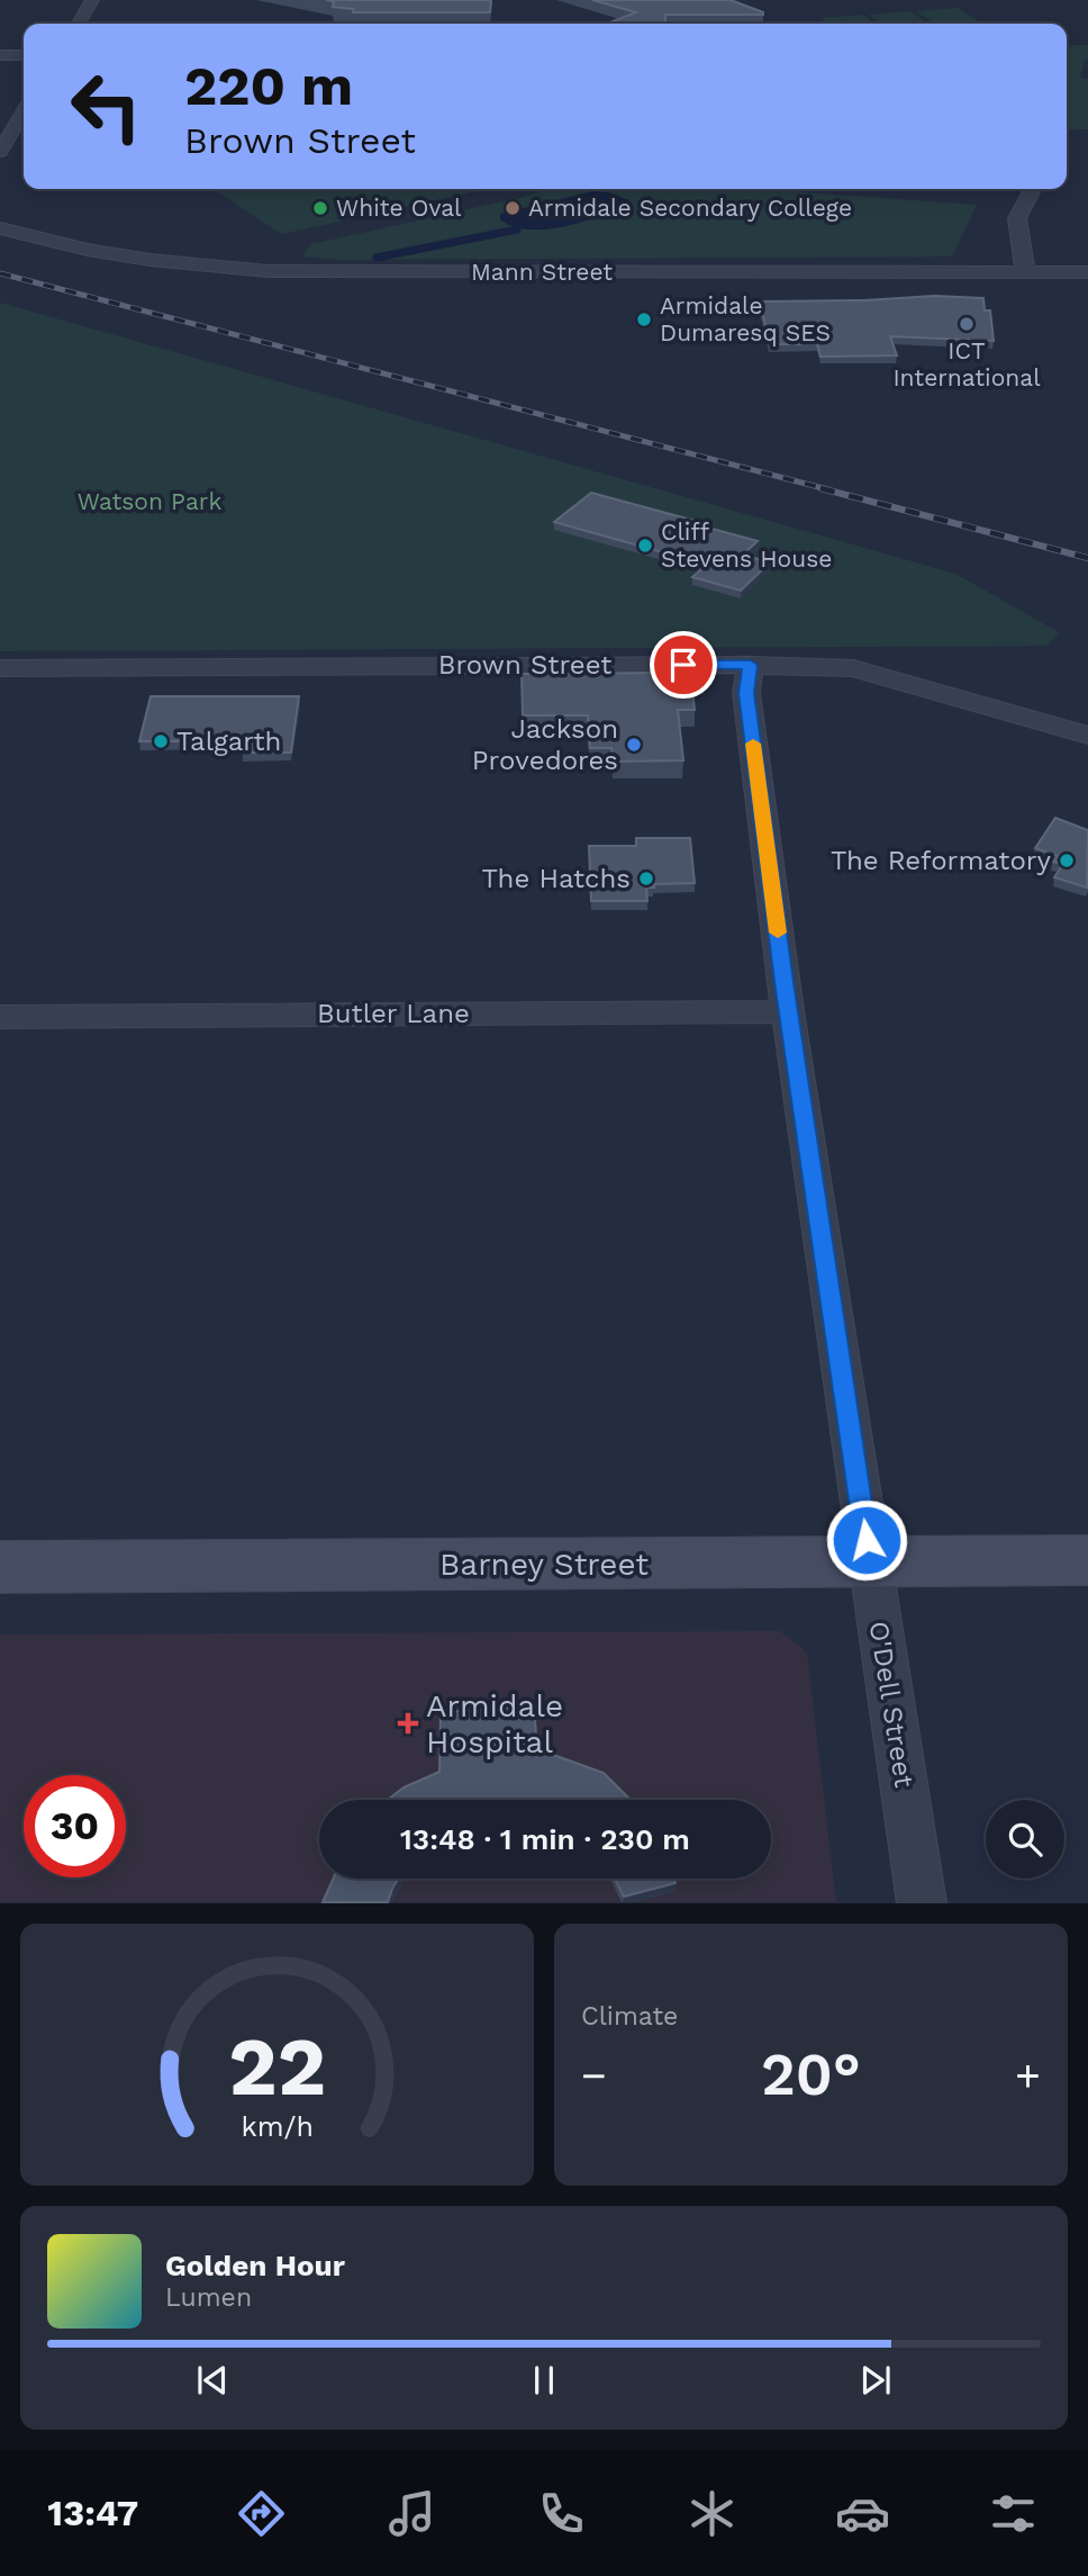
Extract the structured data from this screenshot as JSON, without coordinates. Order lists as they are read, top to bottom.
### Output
{
  "streets": {
    "street": [
      "Mann Street",
      "Brown Street",
      "Butler Lane",
      "Barney Street",
      "O'Dell Street"
    ]
  },
  "crossings": [
    ["Brown Street", "O'Dell Street"],
    ["Butler Lane", "O'Dell Street"],
    ["Barney Street", "O'Dell Street"]
  ],
  "parks": ["Watson Park"],
  "places": {
    "other": [
      "White Oval",
      "Armidale Secondary College",
      "Armidale Dumaresq SES",
      "ICT International",
      "Cliff Stevens House",
      "Talgarth",
      "Jackson Provedores",
      "The Reformatory",
      "The Hatchs"
    ],
    "health": ["Armidale Hospital"]
  },
  "page": {
    "turn": ["220 m", "Brown Street"],
    "limit": "30",
    "trip": "13:48 · 1 min · 230 m",
    "tile": "Climate",
    "heat": ["−", "20°", "+"],
    "song": ["Golden Hour", "Lumen"],
    "tabs": "13:47",
    "gauge": ["22", "km/h"]
  }
}
